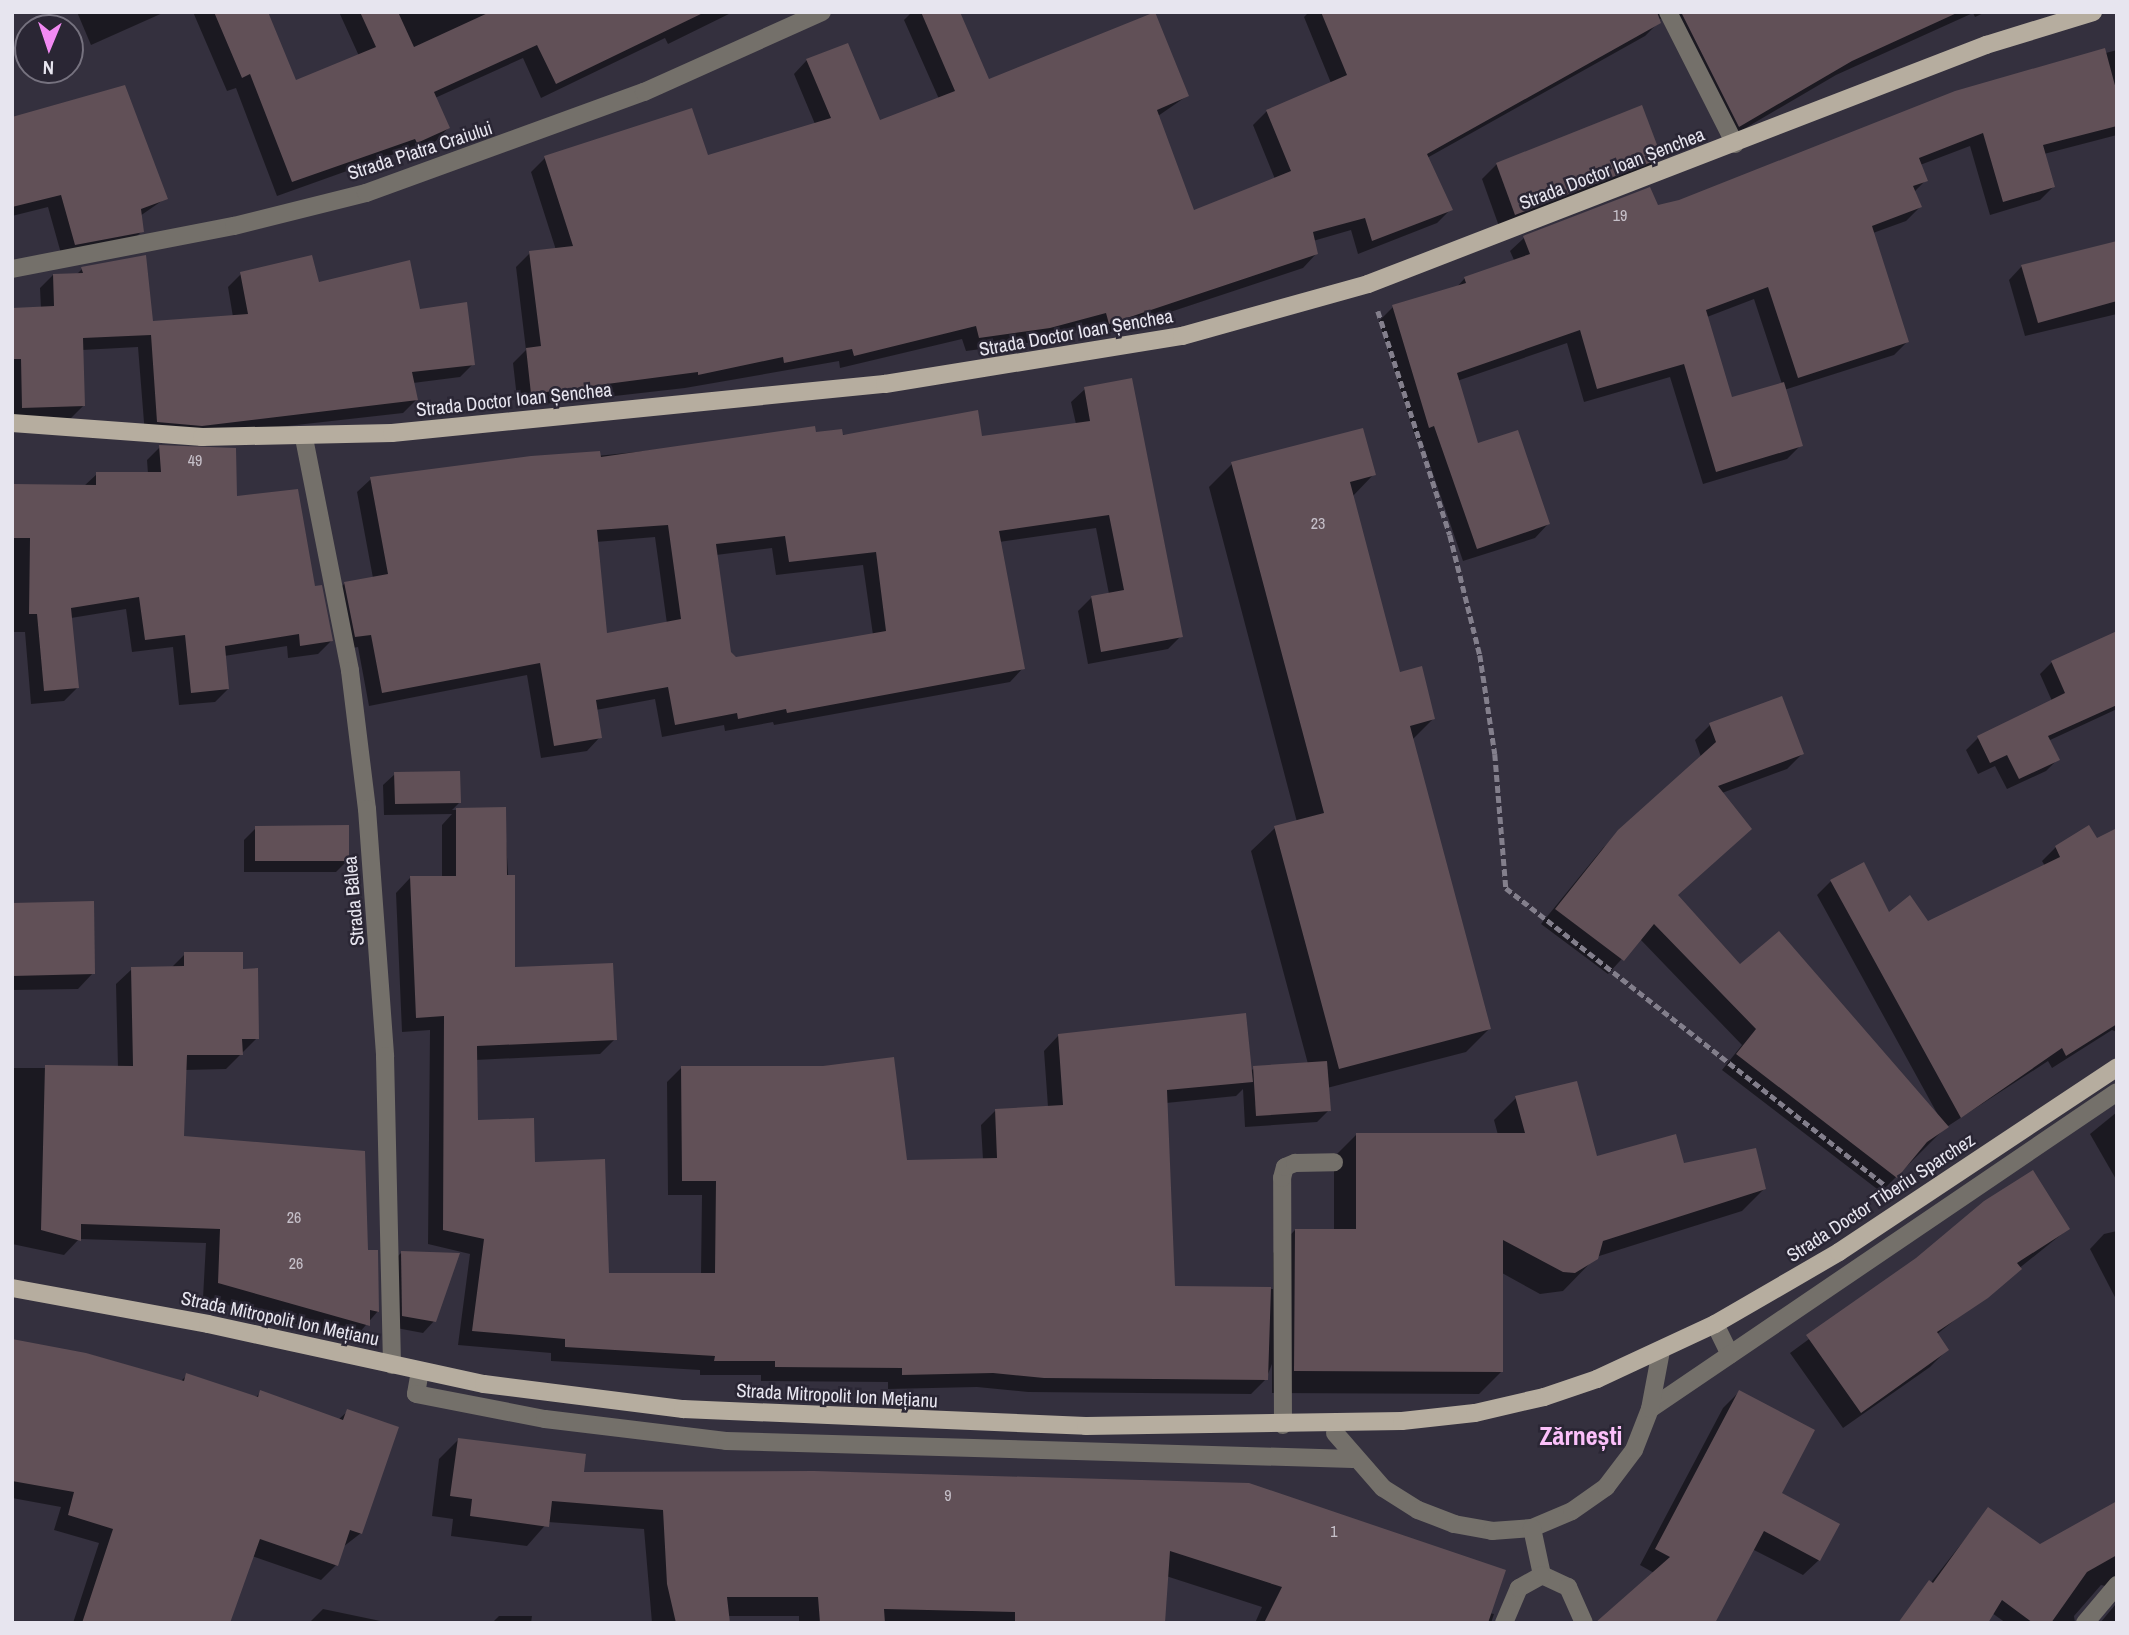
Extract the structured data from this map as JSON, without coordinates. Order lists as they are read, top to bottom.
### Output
{
  "streets": {
    "main road": ["Strada Doctor Ioan Șenchea", "Strada Doctor Tiberiu Sparchez", "Strada Mitropolit Ion Mețianu"],
    "street": ["Strada Piatra Craiului", "Strada Bâlea"]
  },
  "crossings": [
    ["Strada Doctor Ioan Șenchea", "Strada Bâlea"],
    ["Strada Bâlea", "Strada Mitropolit Ion Mețianu"],
    ["Strada Doctor Tiberiu Sparchez", "Strada Mitropolit Ion Mețianu"]
  ],
  "districts": ["Zărnești"],
  "house_numbers": [
    "19",
    "49",
    "23",
    "26",
    "26",
    "9",
    "1"
  ],
  "north": "bottom"
}
